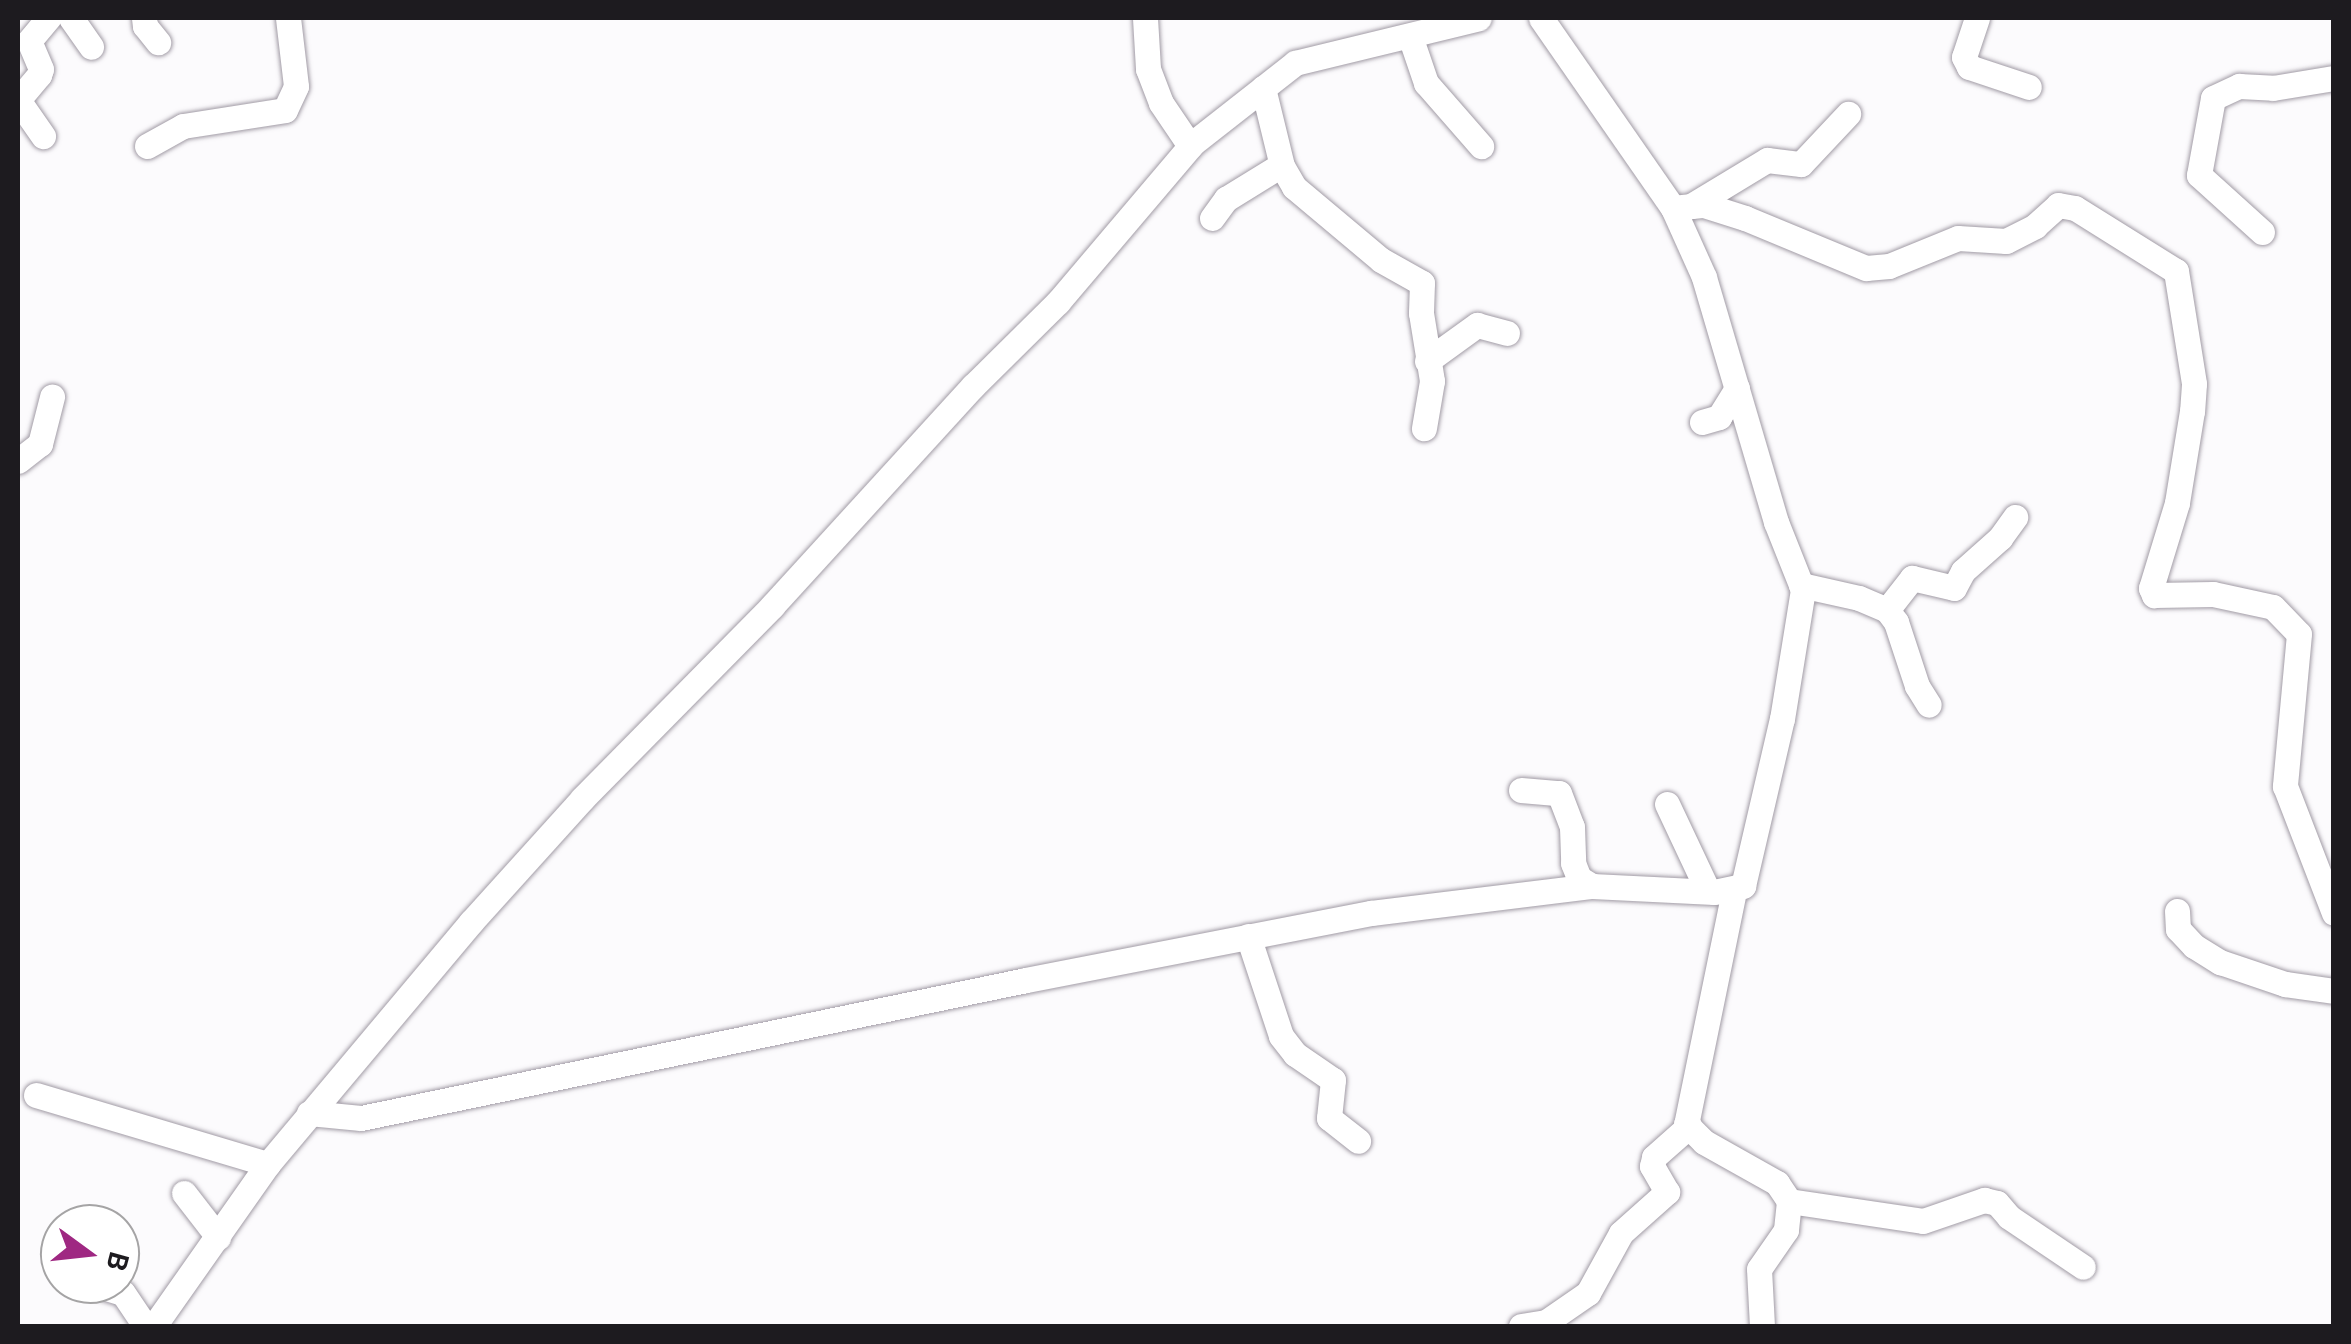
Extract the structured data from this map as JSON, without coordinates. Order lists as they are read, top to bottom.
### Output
{
  "north": "right"
}
